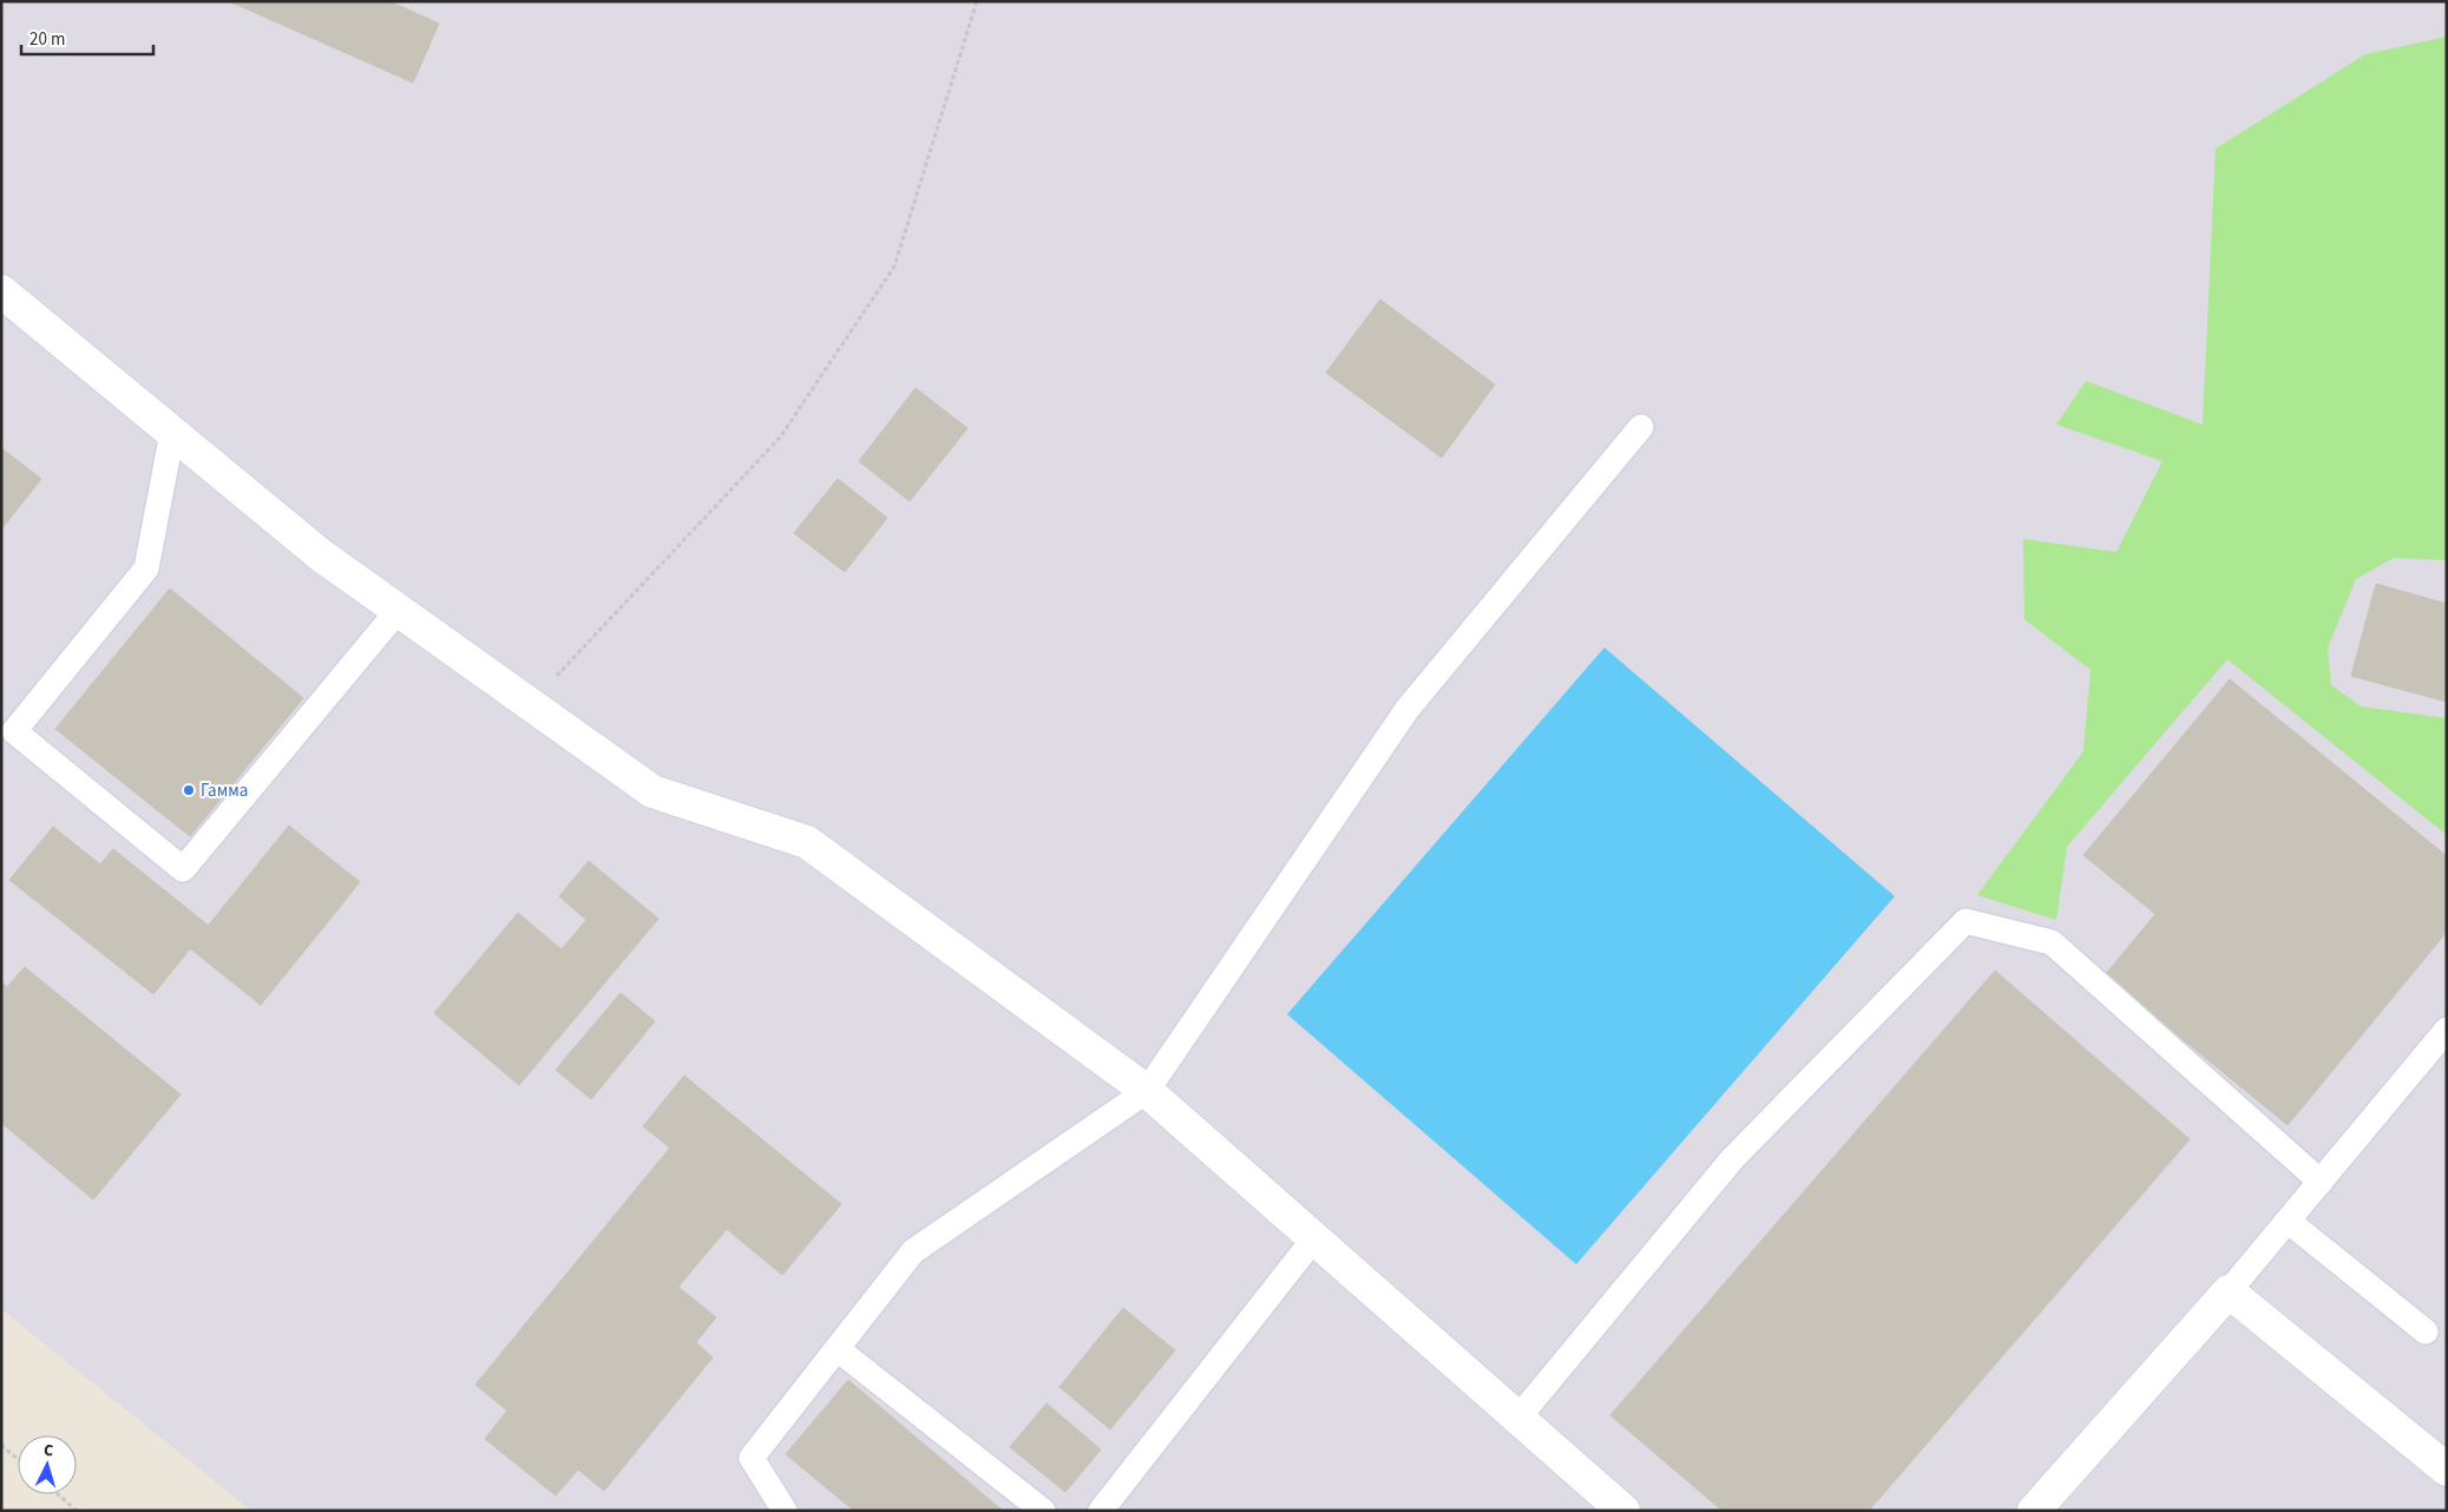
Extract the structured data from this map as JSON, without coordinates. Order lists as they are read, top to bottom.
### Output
{
  "places": ["Гамма"],
  "scale_bar": "20 m",
  "north": "top"
}
